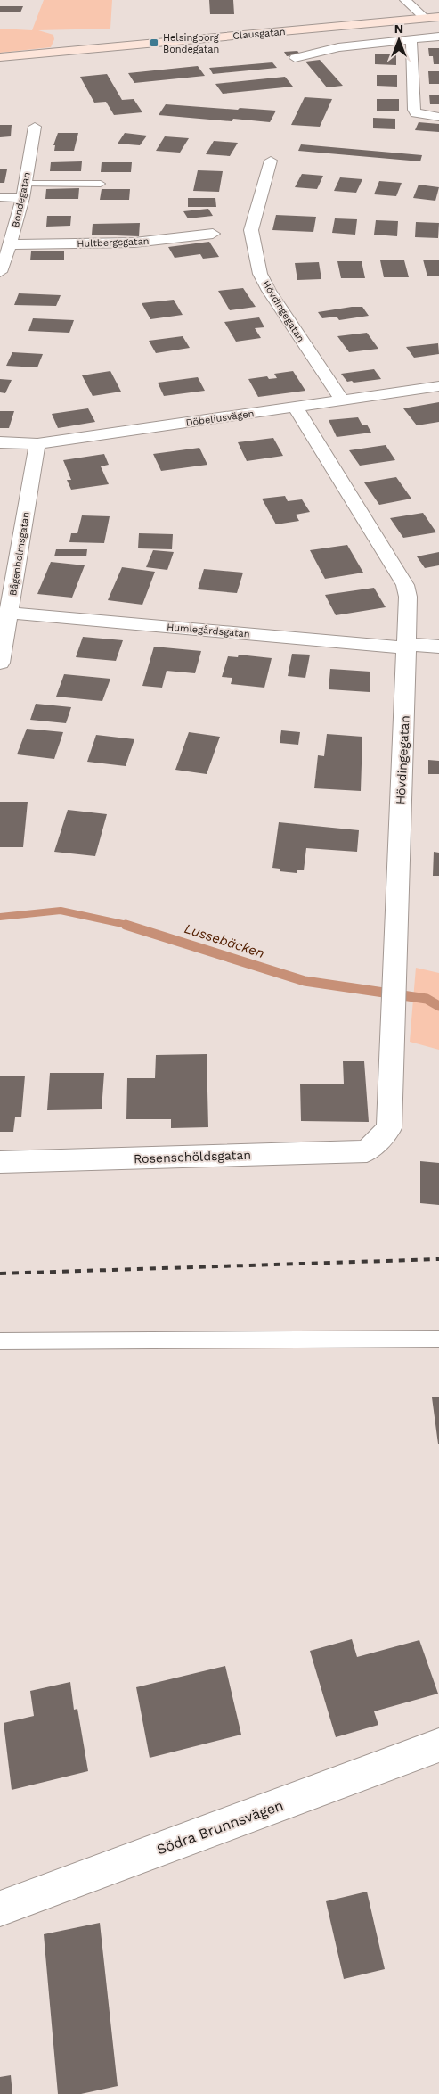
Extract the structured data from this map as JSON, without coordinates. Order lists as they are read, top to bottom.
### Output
{
  "streets": {
    "main road": ["Clausgatan"],
    "street": [
      "Bondegatan",
      "Hultbergsgatan",
      "Hövdingegatan",
      "Döbeliusvägen",
      "Bågenholmsgatan",
      "Humlegårdsgatan",
      "Rosenschöldsgatan",
      "Södra Brunnsvägen"
    ]
  },
  "crossings": [
    ["Bondegatan", "Hultbergsgatan"],
    ["Hövdingegatan", "Döbeliusvägen"],
    ["Hövdingegatan", "Humlegårdsgatan"],
    ["Hövdingegatan", "Rosenschöldsgatan"],
    ["Döbeliusvägen", "Bågenholmsgatan"],
    ["Bågenholmsgatan", "Humlegårdsgatan"]
  ],
  "water": ["Lussebäcken"],
  "places": {
    "transit": ["Helsingborg Bondegatan"]
  },
  "north": "top"
}
